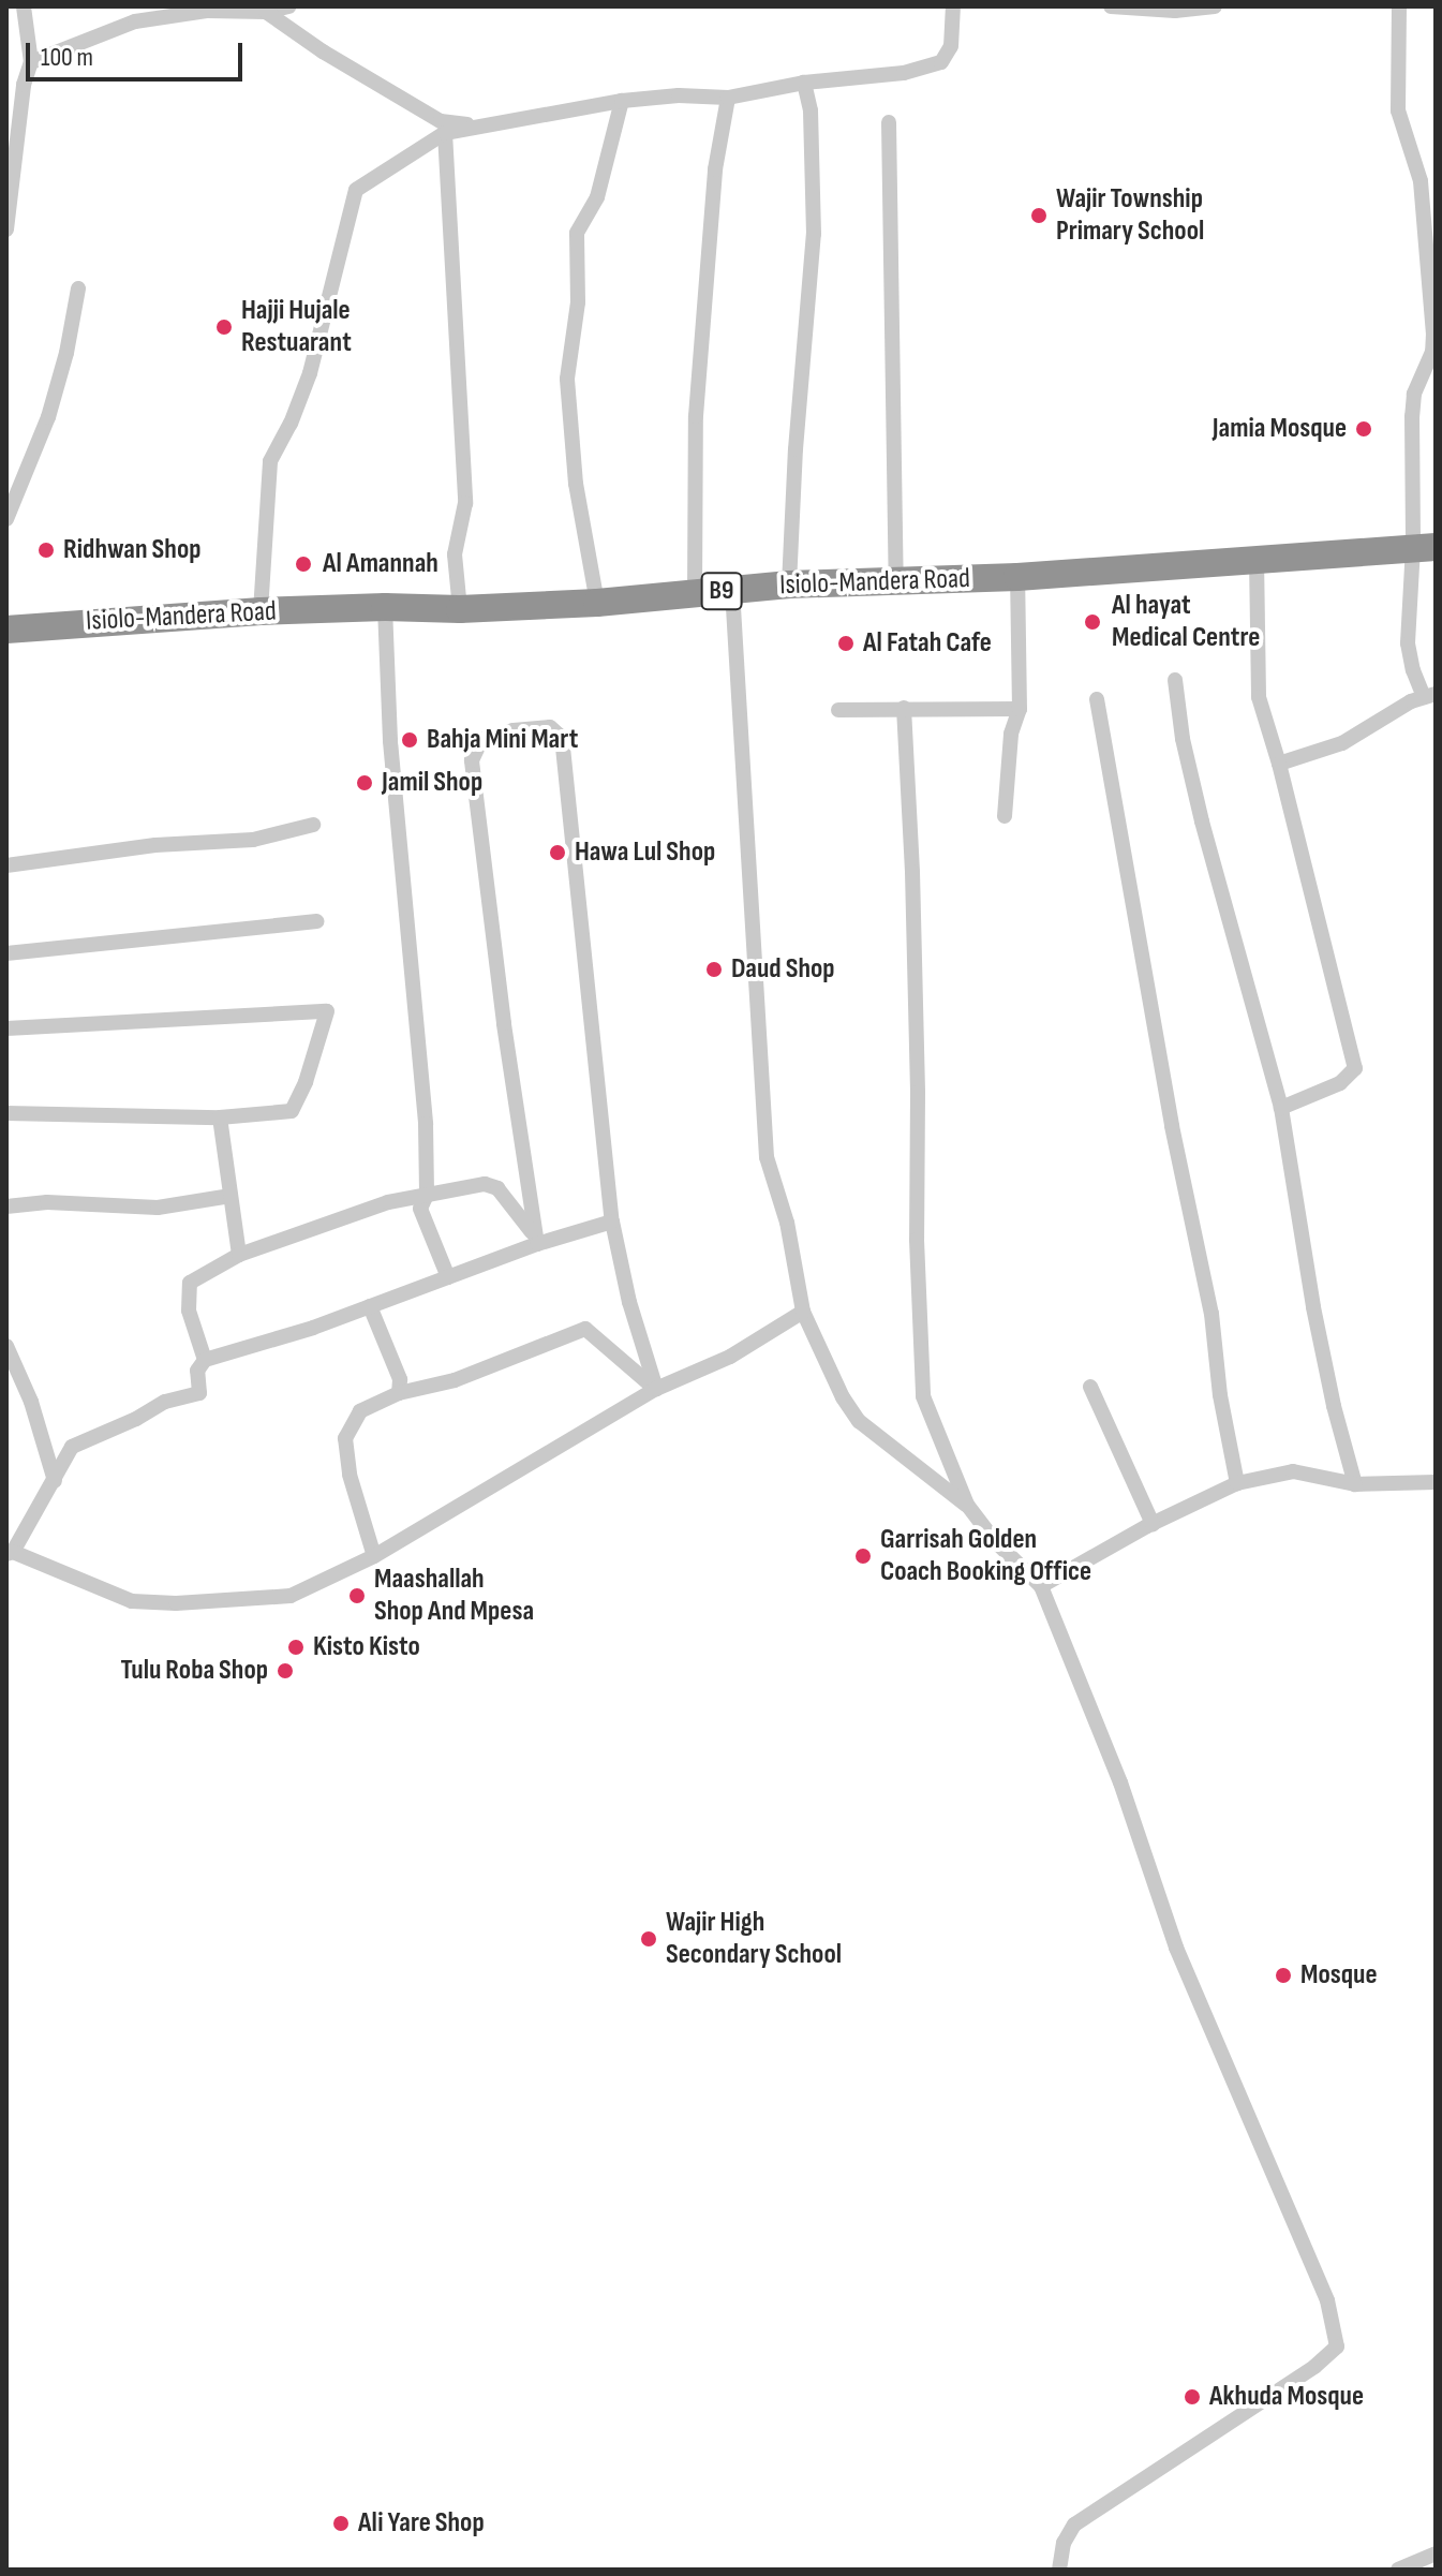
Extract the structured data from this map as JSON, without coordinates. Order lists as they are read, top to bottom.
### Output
{
  "streets": {
    "highway": ["Isiolo-Mandera Road", "B9"]
  },
  "places": [
    "Wajir Township Primary School",
    "Hajji Hujale Restuarant",
    "Jamia Mosque",
    "Ridhwan Shop",
    "Al Amannah",
    "Al hayat Medical Centre",
    "Al Fatah Cafe",
    "Bahja Mini Mart",
    "Jamil Shop",
    "Hawa Lul Shop",
    "Daud Shop",
    "Garrisah Golden Coach Booking Office",
    "Maashallah Shop And Mpesa",
    "Kisto Kisto",
    "Tulu Roba Shop",
    "Wajir High Secondary School",
    "Mosque",
    "Akhuda Mosque",
    "Ali Yare Shop"
  ],
  "scale_bar": "100 m"
}
